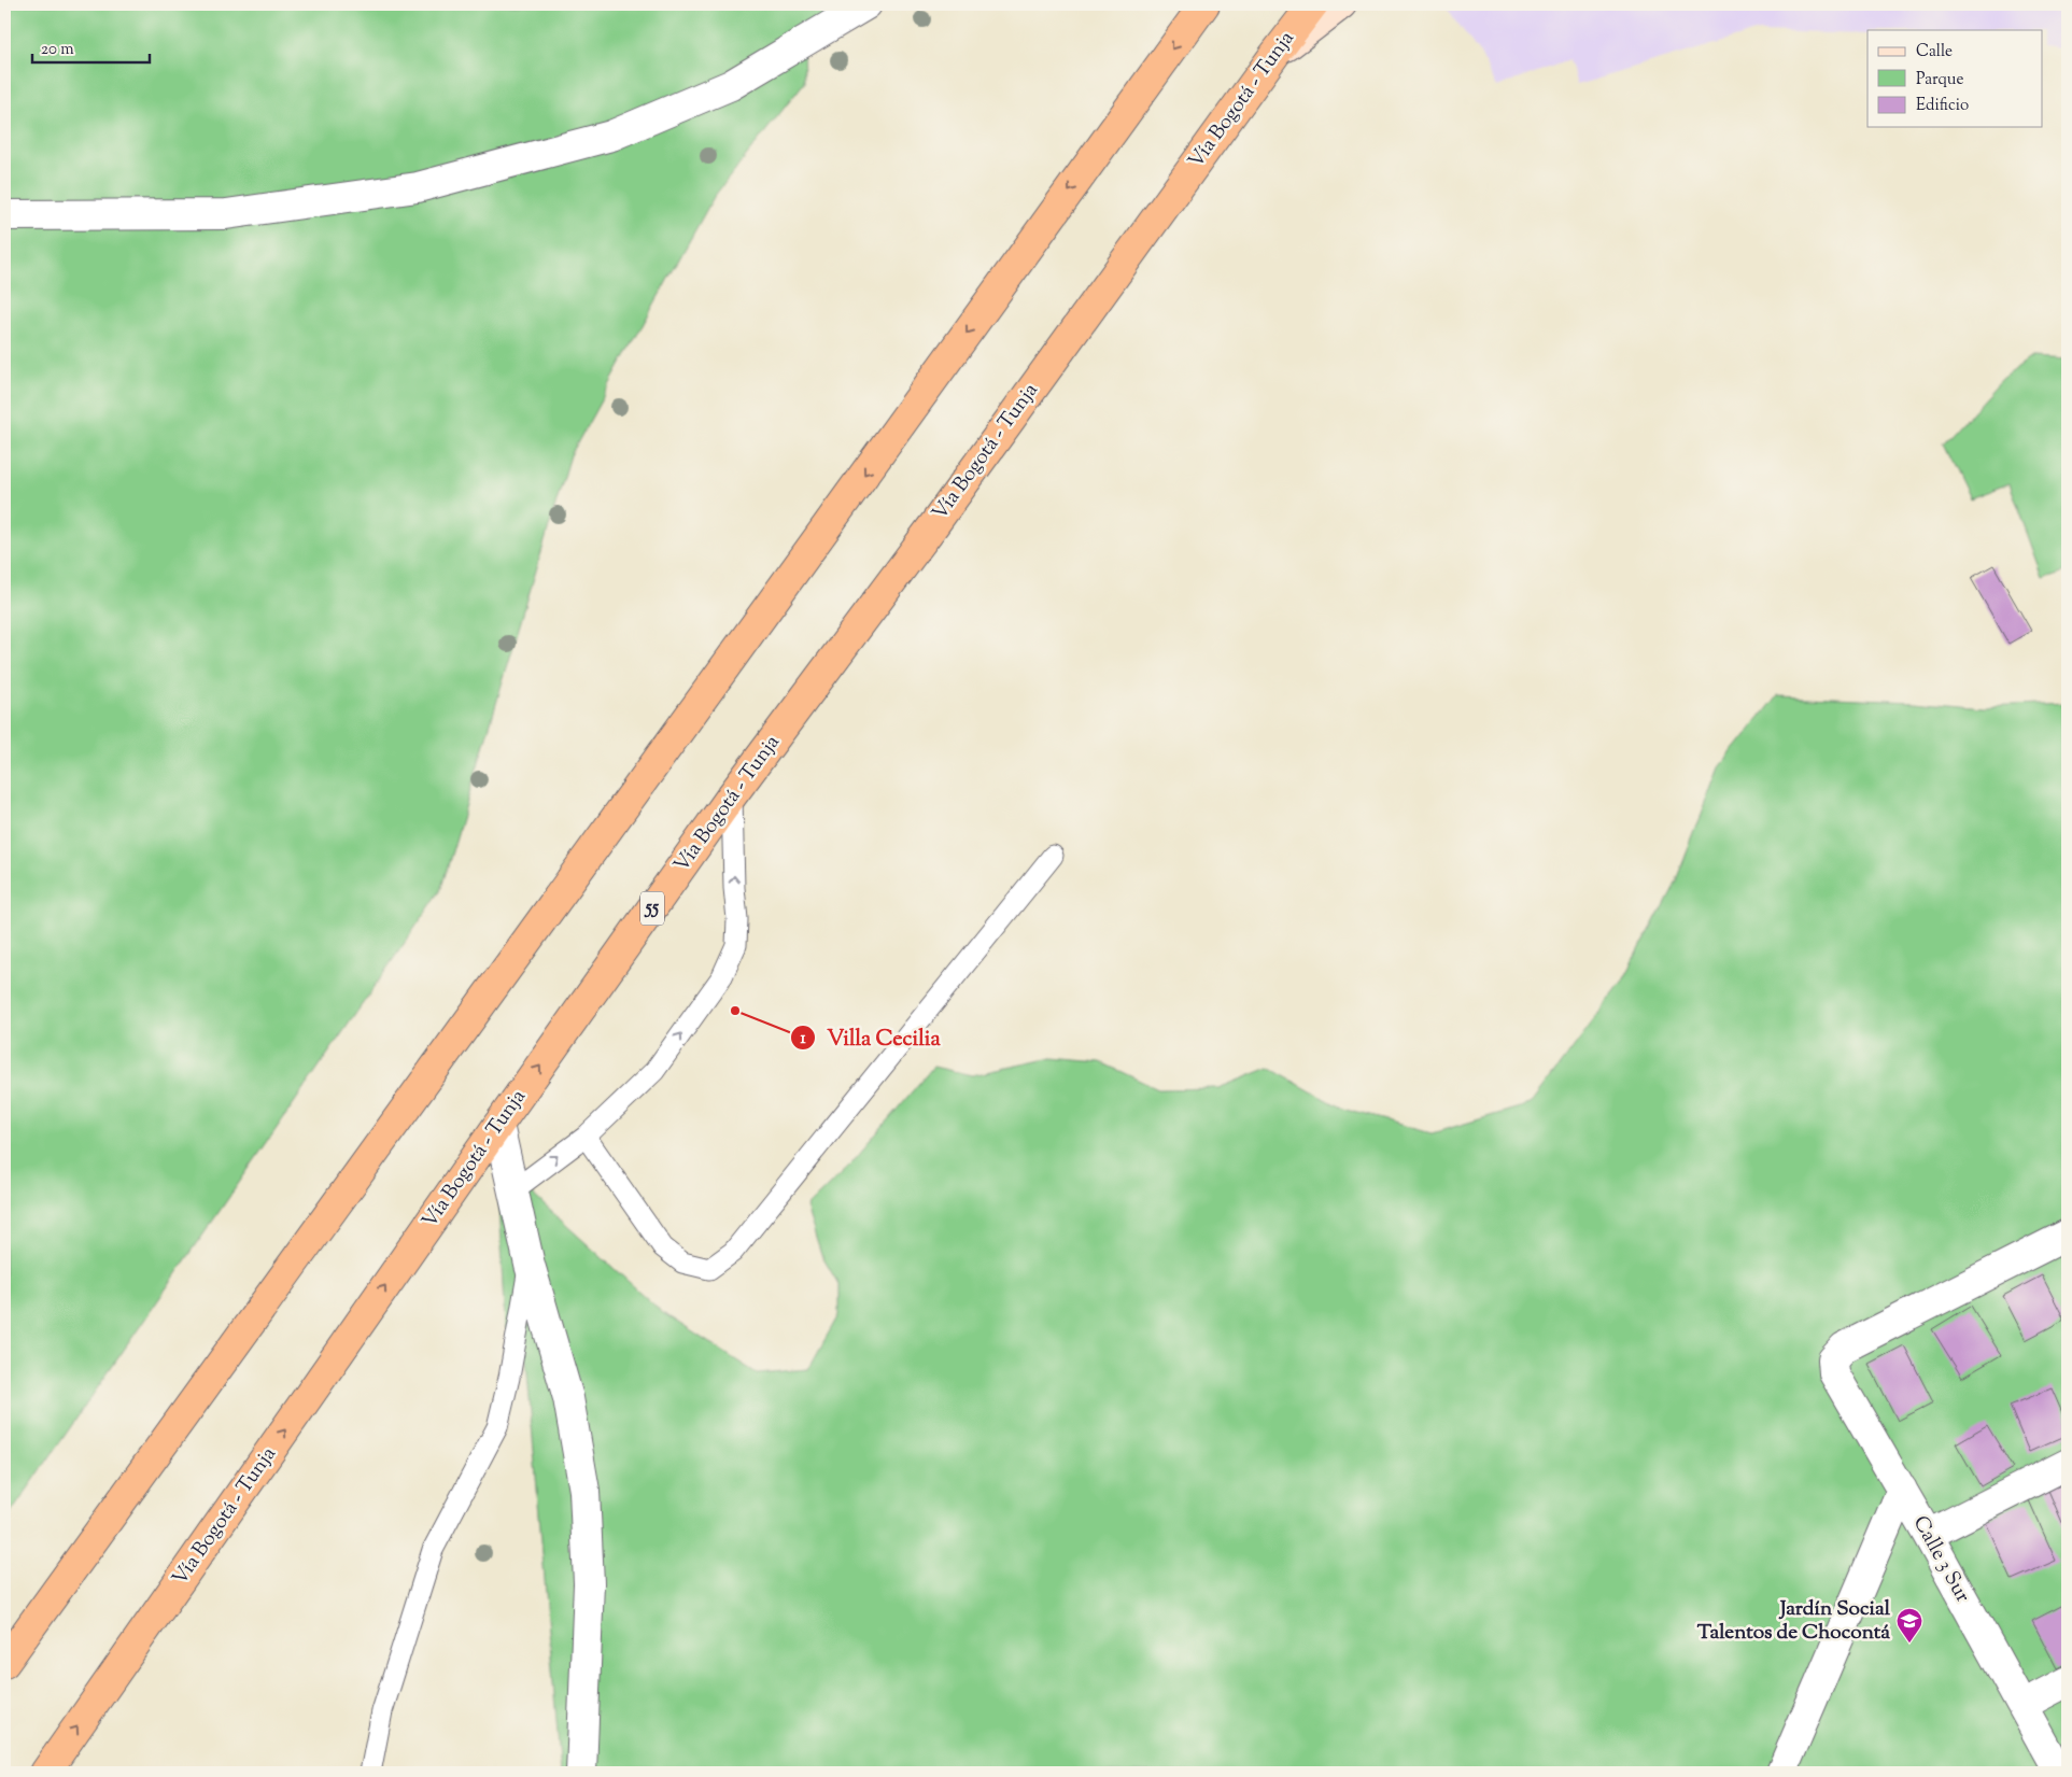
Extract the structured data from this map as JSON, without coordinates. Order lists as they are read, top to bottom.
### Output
{
  "streets": {
    "highway": ["Vía Bogotá - Tunja", "55"],
    "street": ["Calle 3 Sur"]
  },
  "places": {
    "other": ["Villa Cecilia"],
    "school or university": ["Jardín Social Talentos de Chocontá"]
  },
  "legend": ["Calle", "Parque", "Edificio"],
  "scale_bar": "20 m"
}
